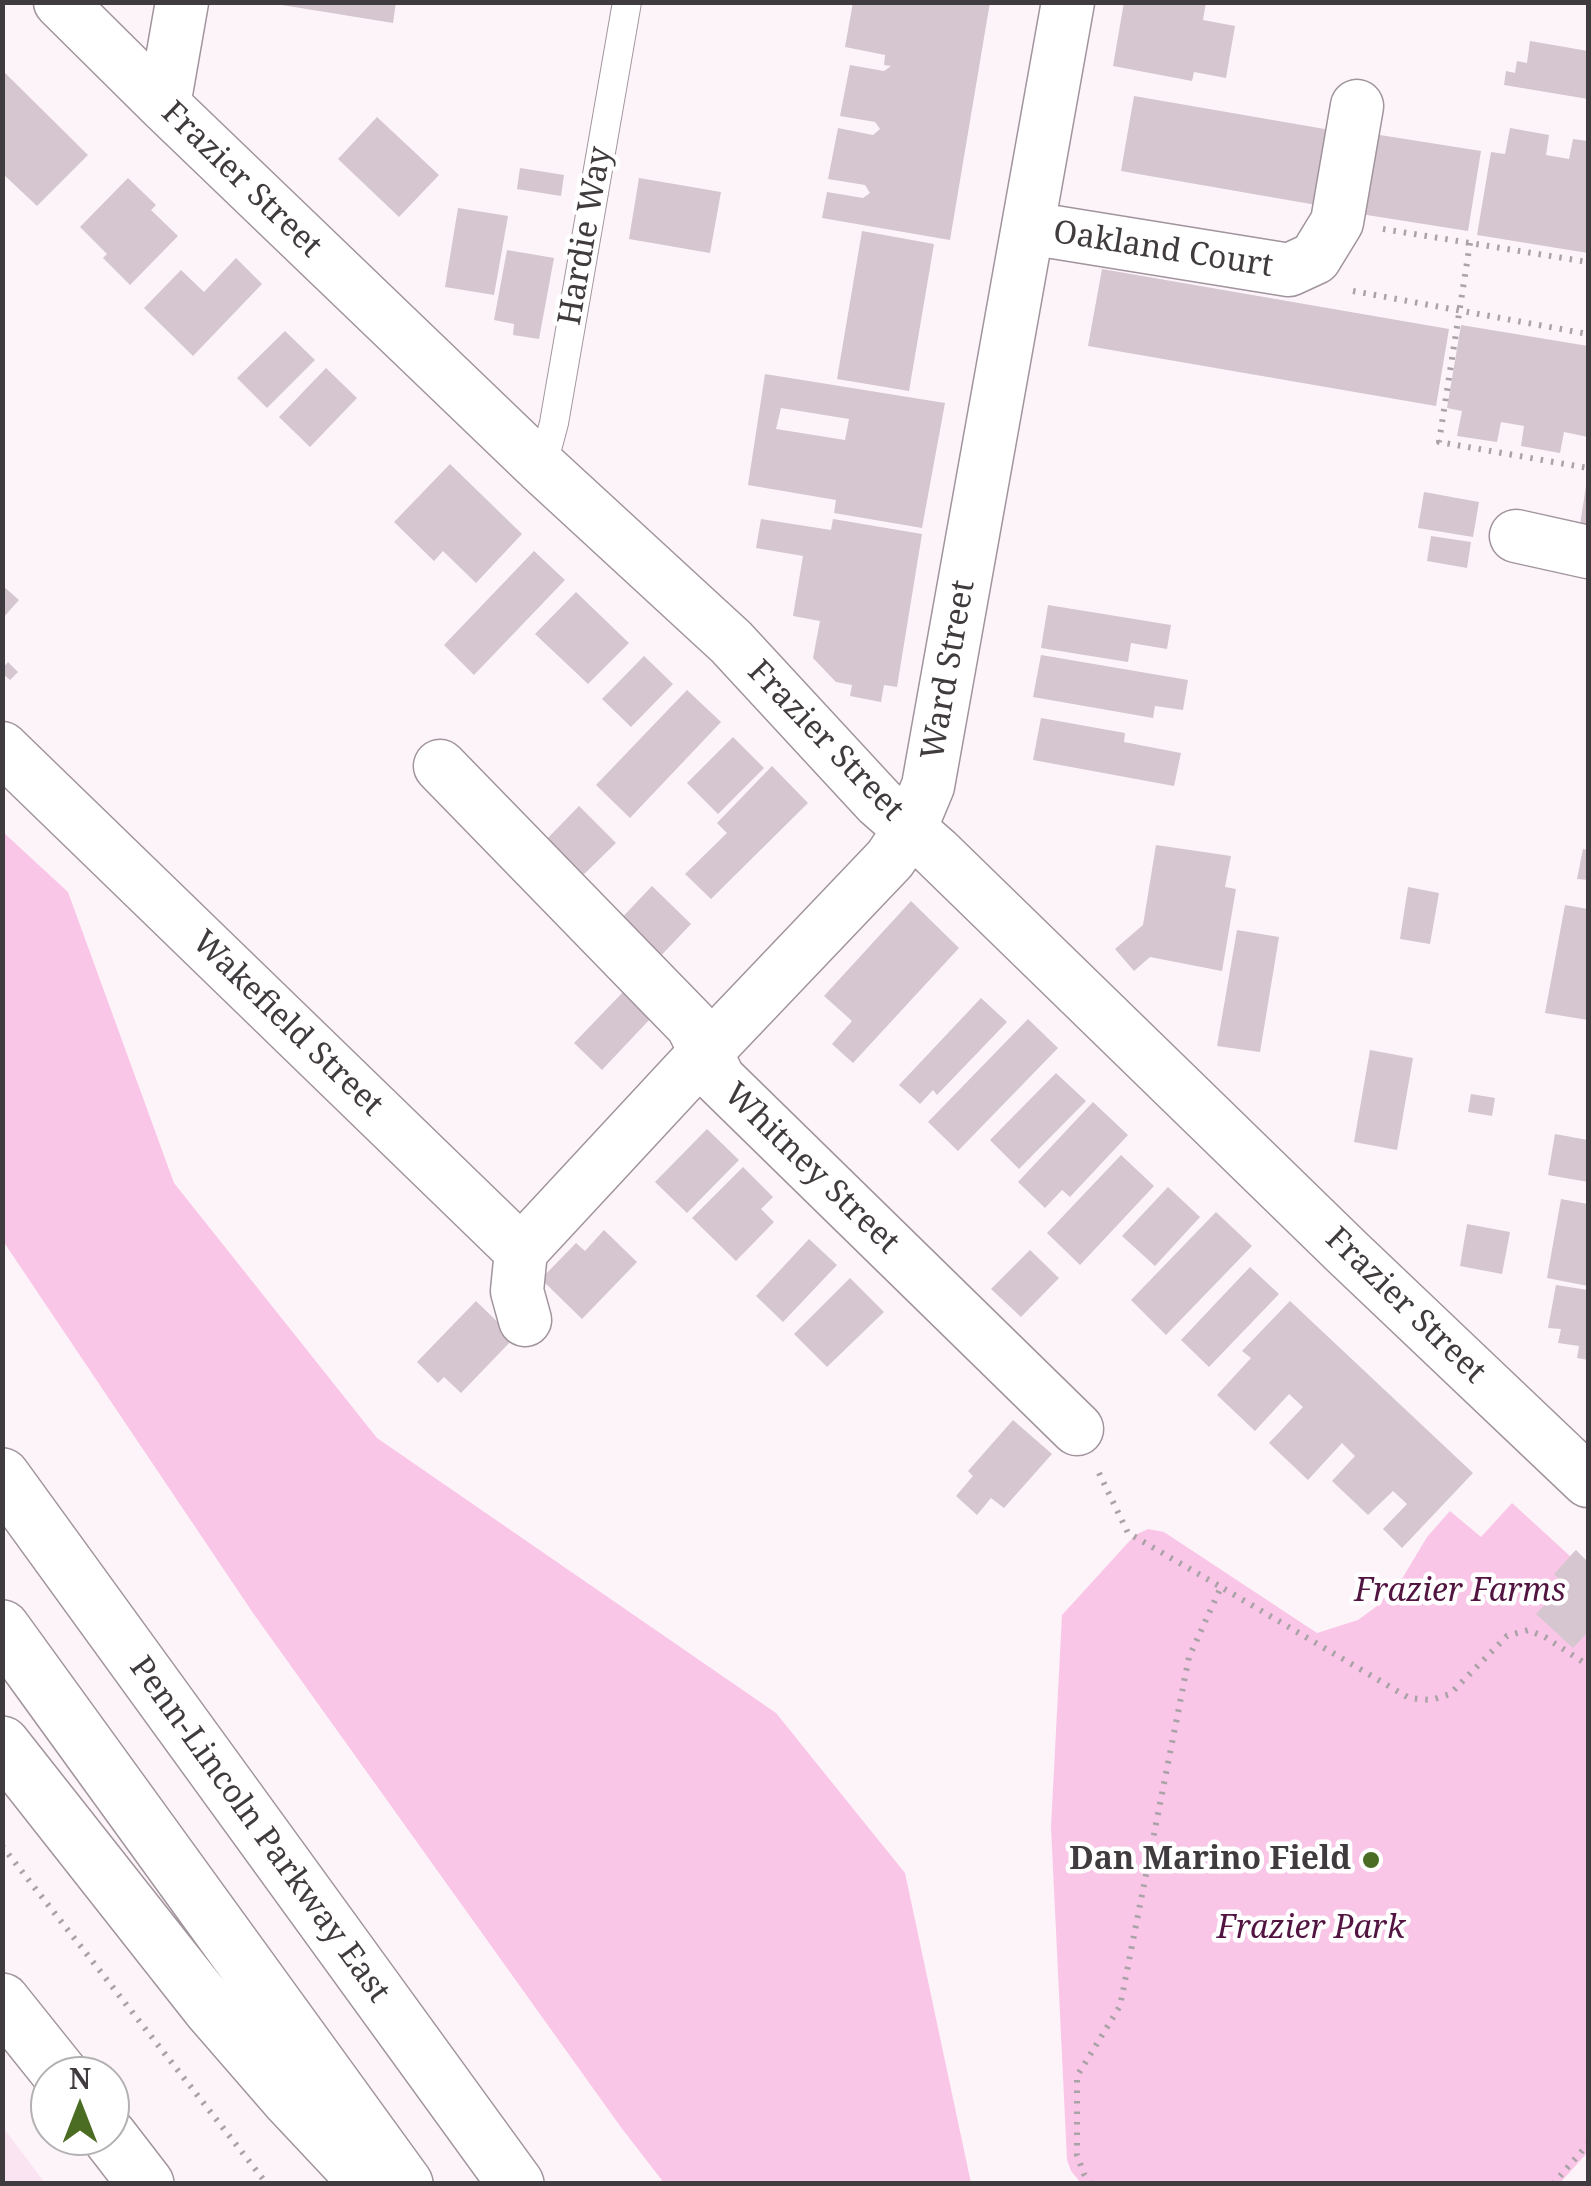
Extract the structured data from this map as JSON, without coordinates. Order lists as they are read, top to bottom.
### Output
{
  "streets": {
    "main road": ["Penn-Lincoln Parkway East"],
    "street": [
      "Frazier Street",
      "Oakland Court",
      "Ward Street",
      "Wakefield Street",
      "Whitney Street"
    ],
    "lane": ["Hardie Way"]
  },
  "crossings": [
    ["Frazier Street", "Hardie Way"],
    ["Frazier Street", "Ward Street"],
    ["Oakland Court", "Ward Street"],
    ["Ward Street", "Wakefield Street"],
    ["Ward Street", "Whitney Street"]
  ],
  "parks": ["Frazier Farms", "Frazier Park"],
  "places": ["Dan Marino Field"],
  "north": "top"
}
